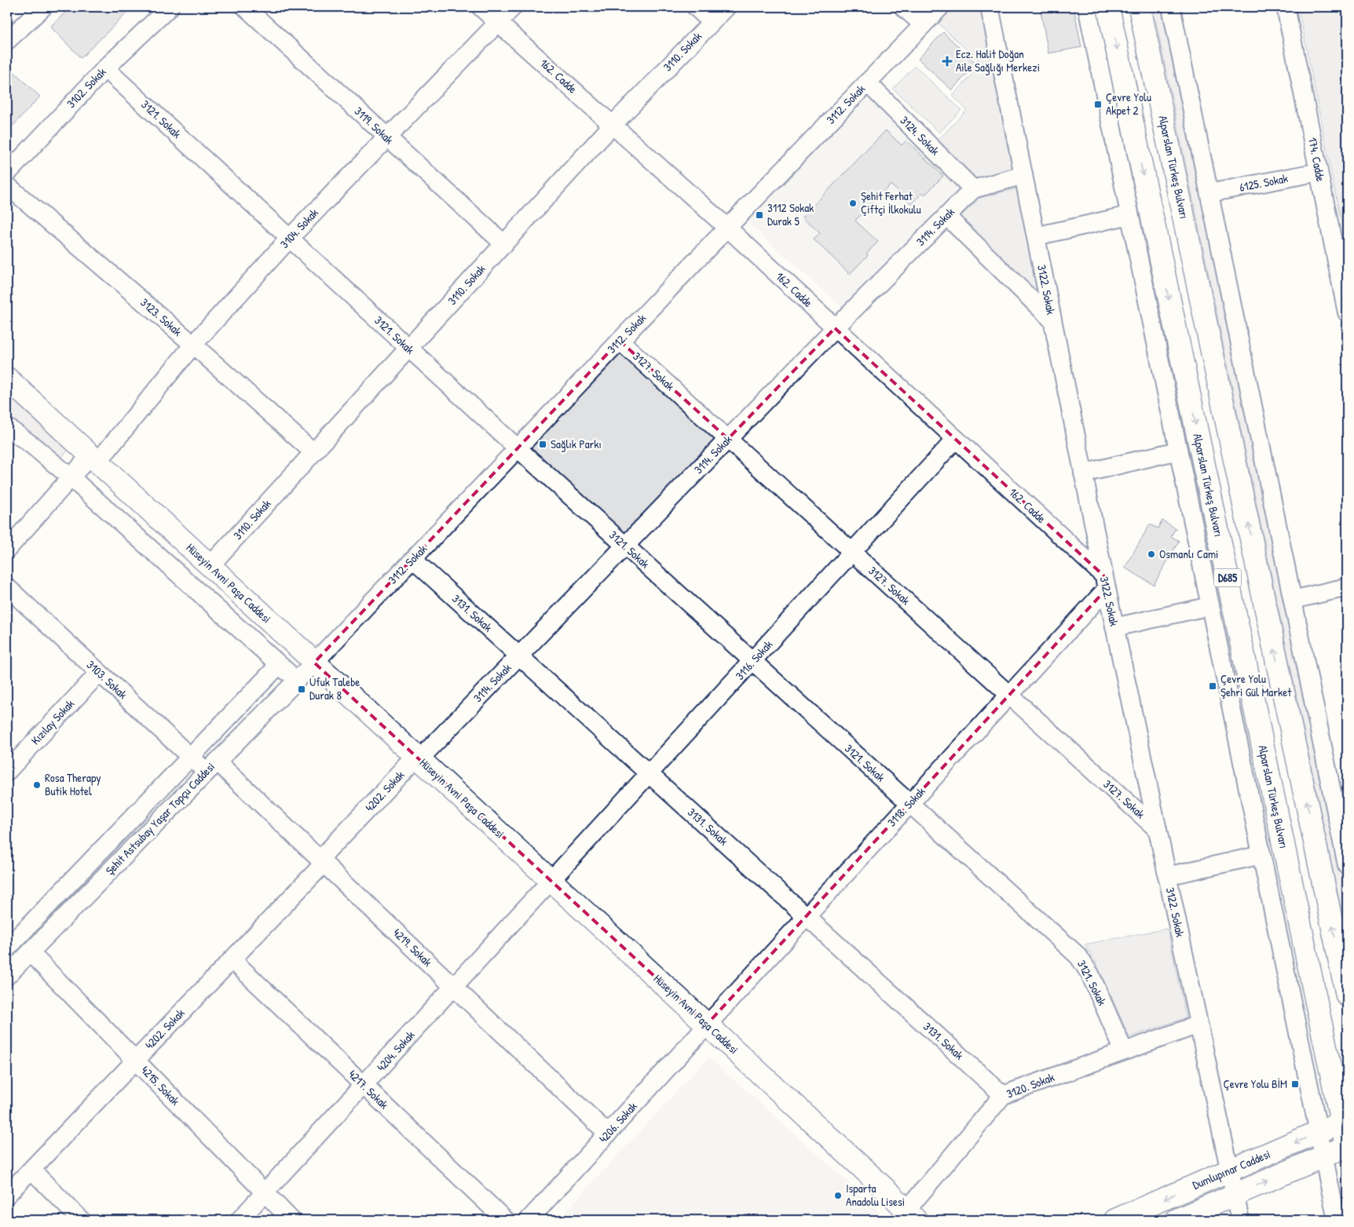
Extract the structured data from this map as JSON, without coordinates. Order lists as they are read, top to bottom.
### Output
{
  "streets": {
    "main road": [
      "Alparslan Türkeş Bulvarı",
      "D685",
      "Hüseyin Avni Paşa Caddesi",
      "Dumlupınar Caddesi"
    ],
    "street": [
      "3110. Sokak",
      "162. Cadde",
      "3102. Sokak",
      "3112. Sokak",
      "3121. Sokak",
      "3119. Sokak",
      "3124. Sokak",
      "174. Cadde",
      "6125. Sokak",
      "3114. Sokak",
      "3104. Sokak",
      "3122. Sokak",
      "3123. Sokak",
      "3127. Sokak",
      "3131. Sokak",
      "3116. Sokak",
      "3103. Sokak",
      "Kızılay Sokak",
      "4202. Sokak",
      "3118. Sokak",
      "Şehit Astsubay Yaşar Topçu Caddesi",
      "4219. Sokak",
      "4204. Sokak",
      "4215. Sokak",
      "3120. Sokak",
      "4217. Sokak",
      "4206. Sokak"
    ]
  },
  "crossings": [
    ["3110. Sokak", "162. Cadde"],
    ["3110. Sokak", "3121. Sokak"],
    ["3110. Sokak", "3119. Sokak"],
    ["3110. Sokak", "3123. Sokak"],
    ["3110. Sokak", "Hüseyin Avni Paşa Caddesi"],
    ["162. Cadde", "3112. Sokak"],
    ["162. Cadde", "3114. Sokak"],
    ["162. Cadde", "3104. Sokak"],
    ["162. Cadde", "3122. Sokak"],
    ["162. Cadde", "3116. Sokak"],
    ["162. Cadde", "3118. Sokak"],
    ["3102. Sokak", "3121. Sokak"],
    ["3112. Sokak", "3121. Sokak"],
    ["3112. Sokak", "3124. Sokak"],
    ["3112. Sokak", "3127. Sokak"],
    ["3112. Sokak", "Hüseyin Avni Paşa Caddesi"],
    ["3112. Sokak", "3131. Sokak"],
    ["3112. Sokak", "Şehit Astsubay Yaşar Topçu Caddesi"],
    ["3121. Sokak", "3114. Sokak"],
    ["3121. Sokak", "3104. Sokak"],
    ["3121. Sokak", "3116. Sokak"],
    ["3121. Sokak", "3118. Sokak"],
    ["3121. Sokak", "3120. Sokak"],
    ["3119. Sokak", "3104. Sokak"],
    ["3124. Sokak", "3114. Sokak"],
    ["174. Cadde", "6125. Sokak"],
    ["Alparslan Türkeş Bulvarı", "Dumlupınar Caddesi"],
    ["3114. Sokak", "3122. Sokak"],
    ["3114. Sokak", "3127. Sokak"],
    ["3114. Sokak", "Hüseyin Avni Paşa Caddesi"],
    ["3114. Sokak", "3131. Sokak"],
    ["3114. Sokak", "4202. Sokak"],
    ["3104. Sokak", "3123. Sokak"],
    ["3104. Sokak", "Hüseyin Avni Paşa Caddesi"],
    ["3122. Sokak", "3127. Sokak"],
    ["3122. Sokak", "3118. Sokak"],
    ["3122. Sokak", "3120. Sokak"],
    ["3122. Sokak", "Dumlupınar Caddesi"],
    ["3127. Sokak", "3116. Sokak"],
    ["3127. Sokak", "3118. Sokak"],
    ["Hüseyin Avni Paşa Caddesi", "3116. Sokak"],
    ["Hüseyin Avni Paşa Caddesi", "4202. Sokak"],
    ["Hüseyin Avni Paşa Caddesi", "3118. Sokak"],
    ["Hüseyin Avni Paşa Caddesi", "Şehit Astsubay Yaşar Topçu Caddesi"],
    ["Hüseyin Avni Paşa Caddesi", "4204. Sokak"],
    ["Hüseyin Avni Paşa Caddesi", "3120. Sokak"],
    ["Hüseyin Avni Paşa Caddesi", "4206. Sokak"],
    ["3131. Sokak", "3116. Sokak"],
    ["3131. Sokak", "3118. Sokak"],
    ["3131. Sokak", "3120. Sokak"],
    ["3116. Sokak", "4204. Sokak"],
    ["3103. Sokak", "Kızılay Sokak"],
    ["3103. Sokak", "Şehit Astsubay Yaşar Topçu Caddesi"],
    ["3103. Sokak", "4219. Sokak"],
    ["4202. Sokak", "4219. Sokak"],
    ["4202. Sokak", "4215. Sokak"],
    ["4202. Sokak", "4217. Sokak"],
    ["3118. Sokak", "4206. Sokak"],
    ["Şehit Astsubay Yaşar Topçu Caddesi", "4219. Sokak"],
    ["Şehit Astsubay Yaşar Topçu Caddesi", "4215. Sokak"],
    ["4219. Sokak", "4204. Sokak"],
    ["4219. Sokak", "4206. Sokak"],
    ["4204. Sokak", "4215. Sokak"],
    ["4204. Sokak", "4217. Sokak"]
  ],
  "places": {
    "health": ["Ecz. Halit Doğan Aile Sağlığı Merkezi"],
    "transit": [
      "Çevre Yolu Akpet 2",
      "3112 Sokak Durak 5",
      "Sağlık Parkı",
      "Çevre Yolu Şehri Gül Market",
      "Ufuk Talebe Durak 8",
      "Çevre Yolu BİM"
    ],
    "other": [
      "Şehit Ferhat Çiftçi İlkokulu",
      "Osmanlı Cami",
      "Rosa Therapy Butik Hotel",
      "Isparta Anadolu Lisesi"
    ]
  }
}
